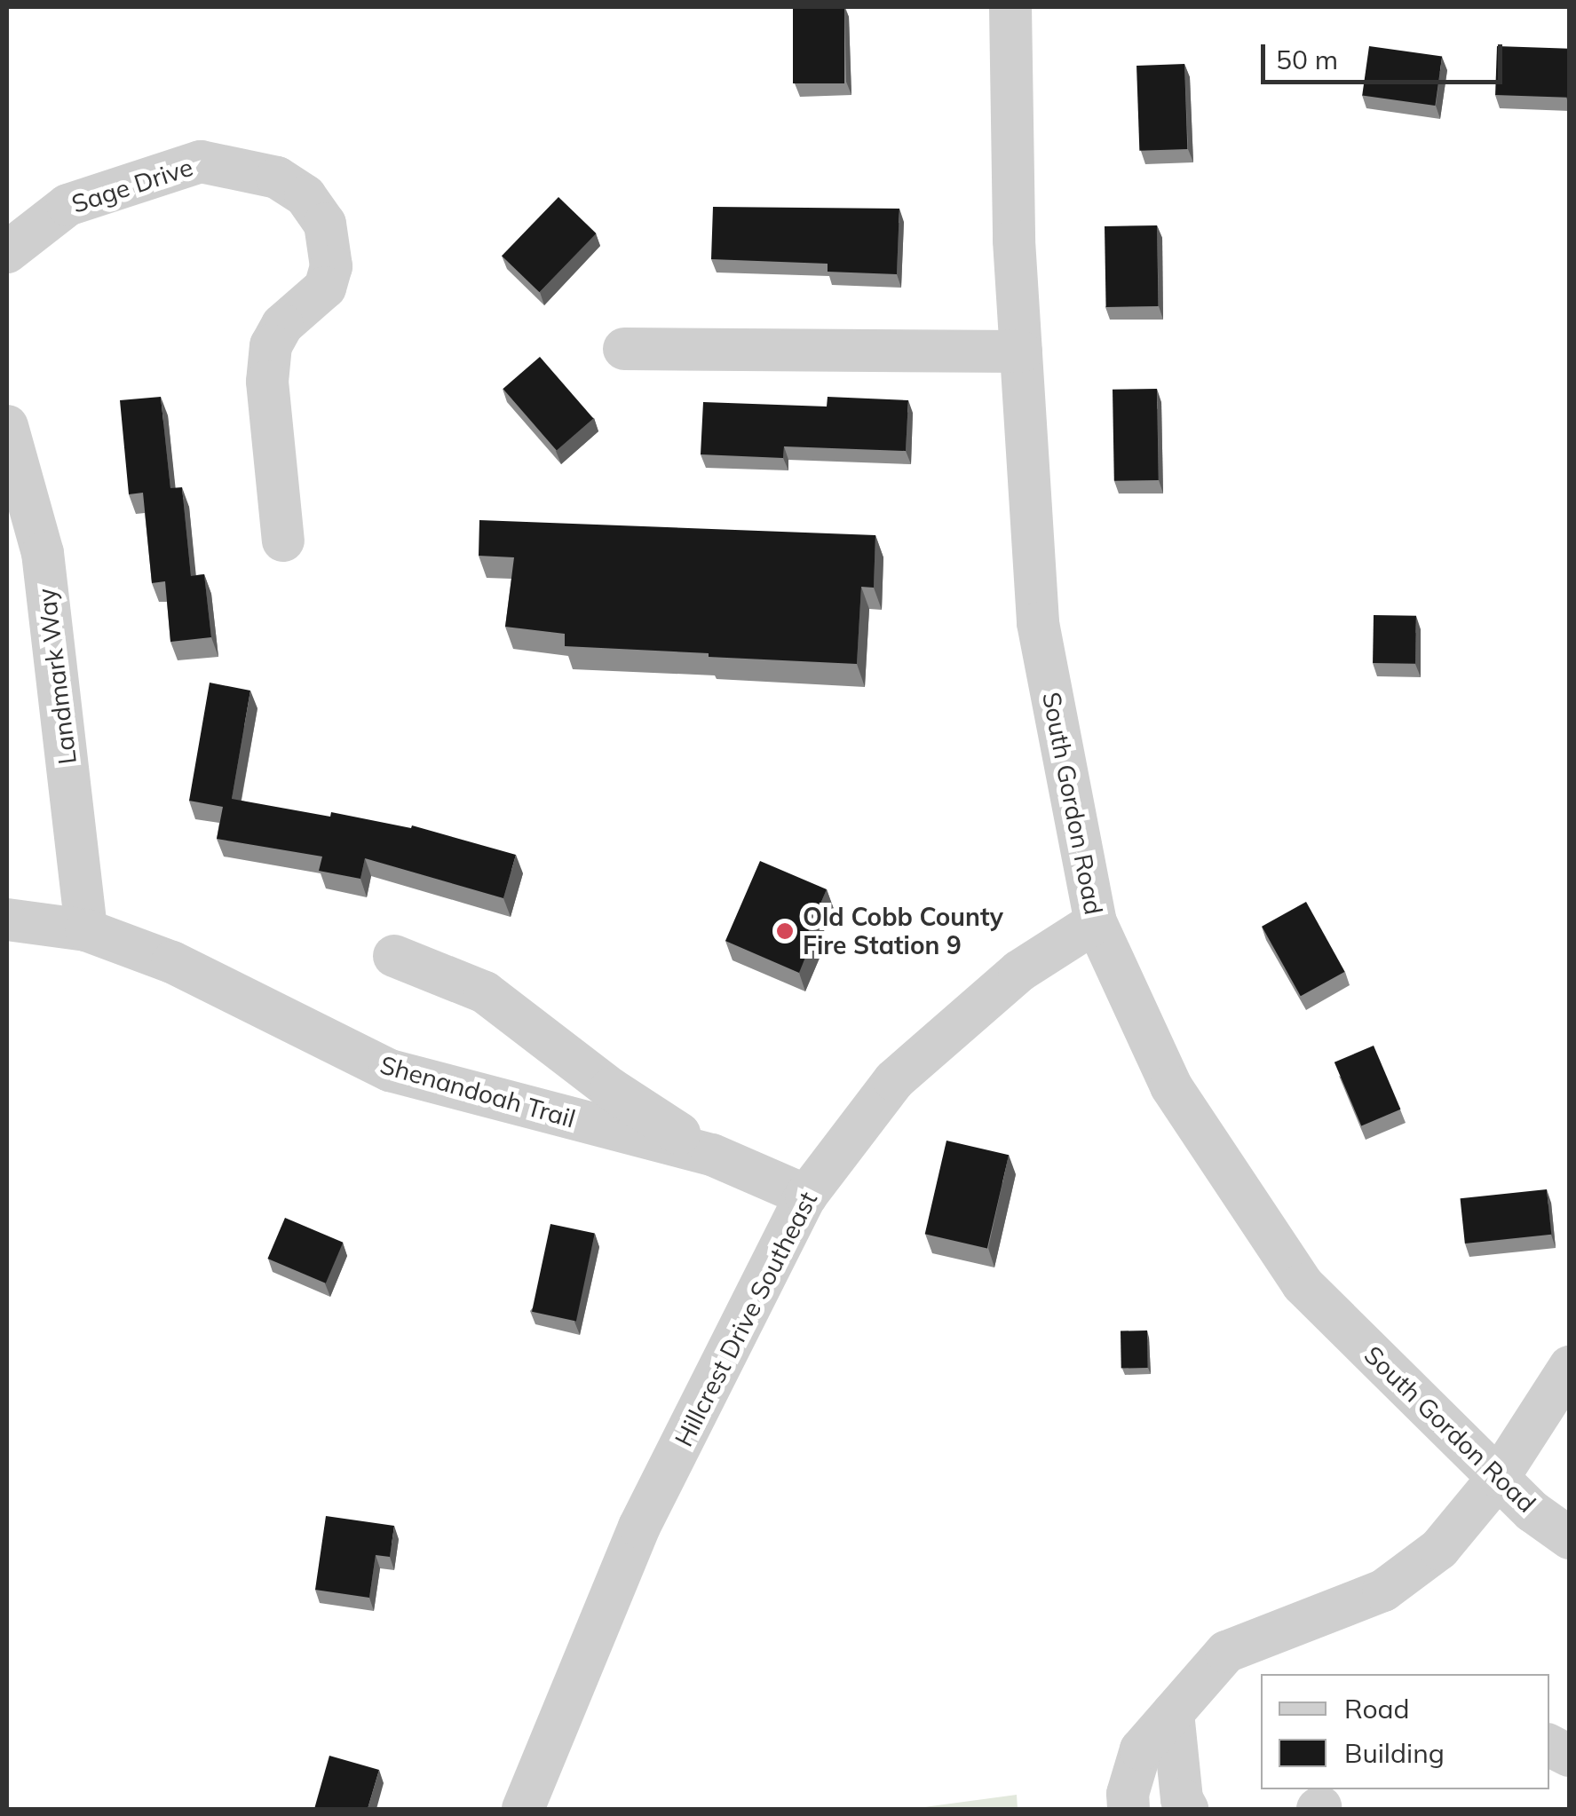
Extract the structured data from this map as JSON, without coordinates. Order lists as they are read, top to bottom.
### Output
{
  "streets": {
    "street": [
      "Sage Drive",
      "Landmark Way",
      "South Gordon Road",
      "Shenandoah Trail",
      "Hillcrest Drive Southeast"
    ]
  },
  "crossings": [
    ["Landmark Way", "Shenandoah Trail"],
    ["South Gordon Road", "Hillcrest Drive Southeast"],
    ["Shenandoah Trail", "Hillcrest Drive Southeast"]
  ],
  "places": ["Old Cobb County Fire Station 9"],
  "legend": ["Road", "Building"],
  "scale_bar": "50 m"
}
